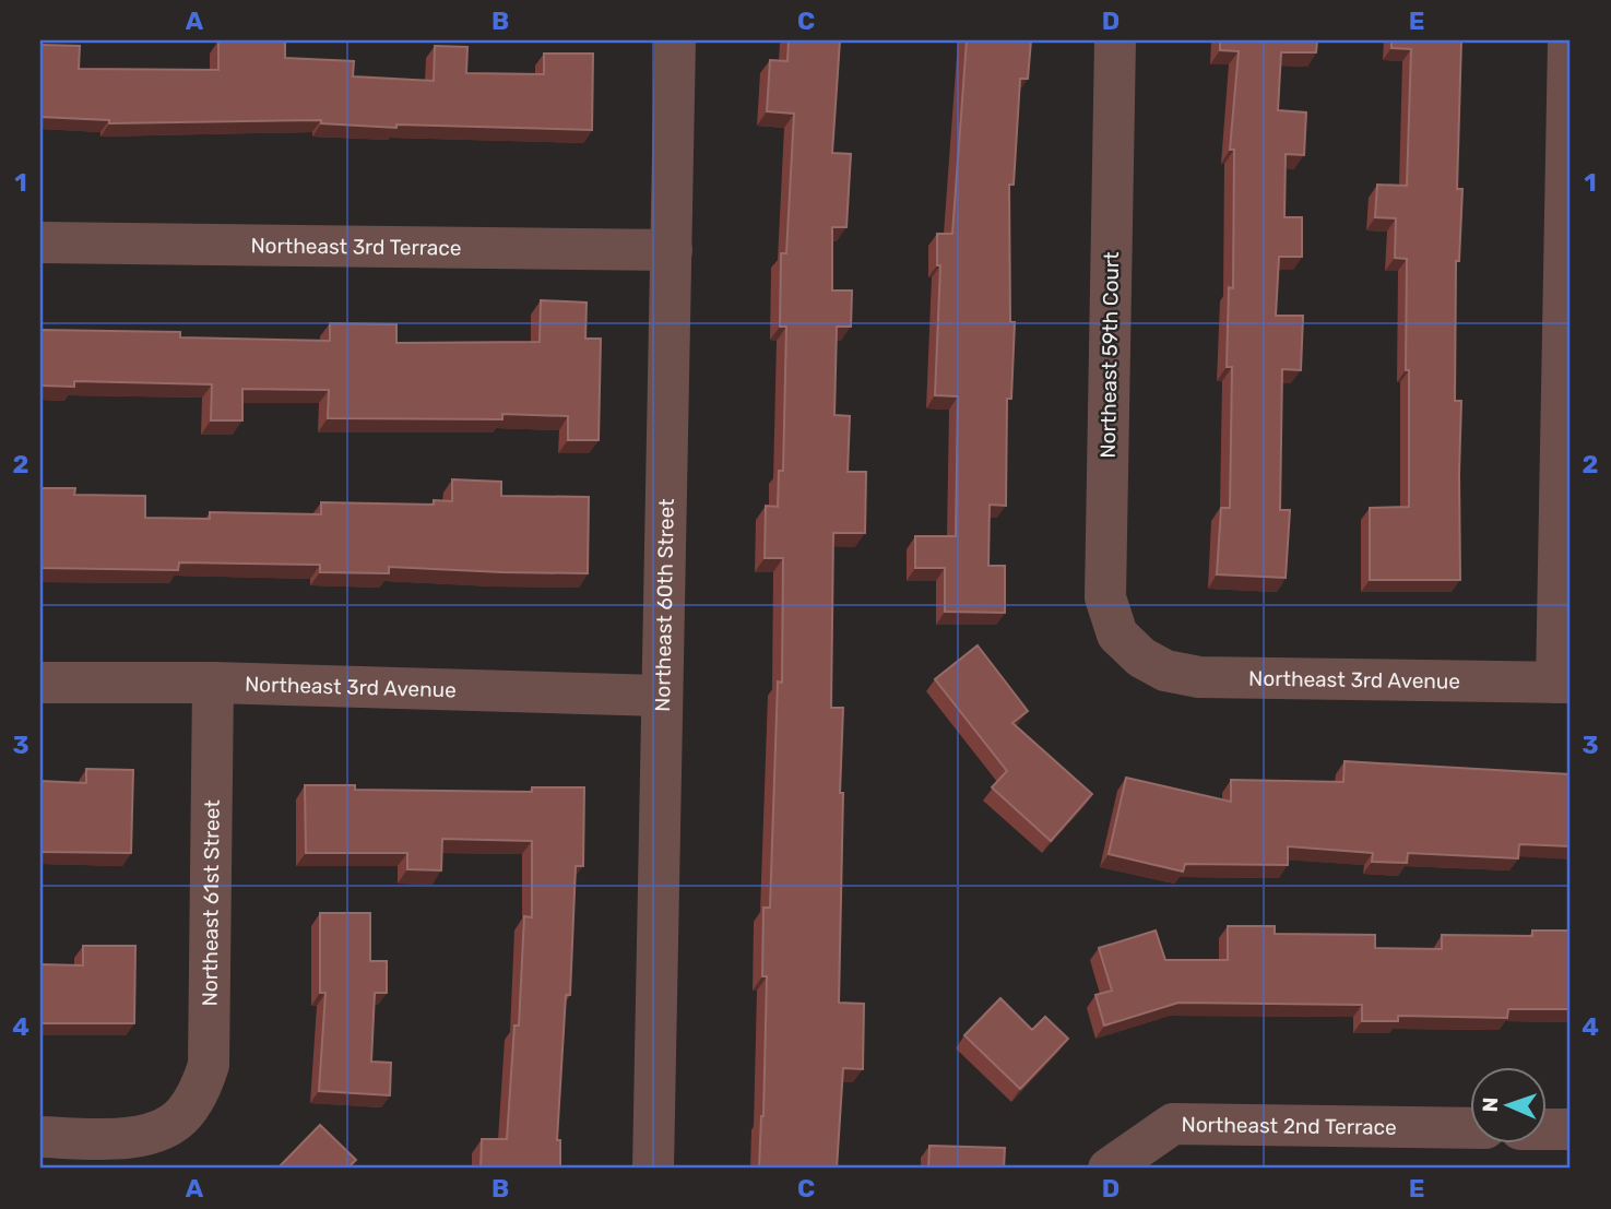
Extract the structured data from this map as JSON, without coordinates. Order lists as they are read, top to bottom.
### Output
{
  "streets": {
    "street": [
      "Northeast 3rd Terrace",
      "Northeast 59th Court",
      "Northeast 60th Street",
      "Northeast 3rd Avenue",
      "Northeast 61st Street",
      "Northeast 2nd Terrace"
    ]
  },
  "crossings": [
    ["Northeast 3rd Terrace", "Northeast 60th Street"],
    ["Northeast 59th Court", "Northeast 3rd Avenue"],
    ["Northeast 60th Street", "Northeast 3rd Avenue"],
    ["Northeast 3rd Avenue", "Northeast 61st Street"]
  ],
  "north": "left",
  "grid": {
    "columns": [
      "A",
      "B",
      "C",
      "D",
      "E"
    ],
    "rows": [
      "1",
      "2",
      "3",
      "4"
    ]
  }
}
